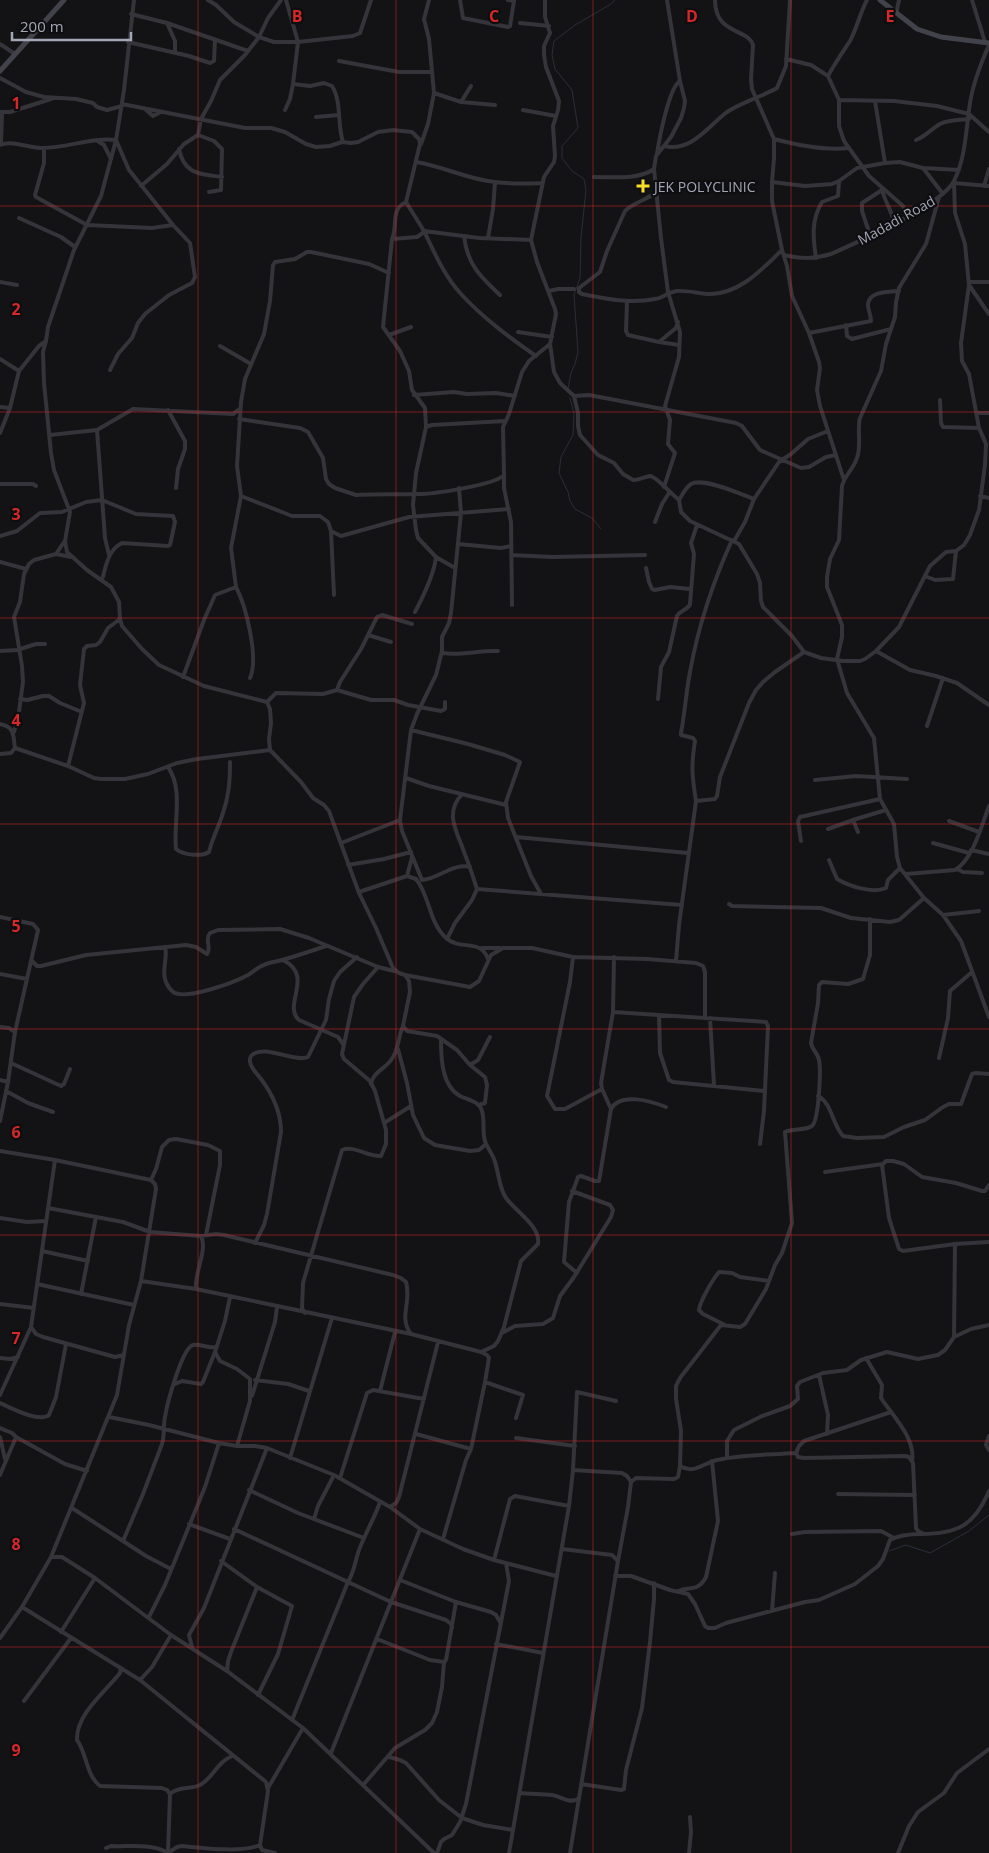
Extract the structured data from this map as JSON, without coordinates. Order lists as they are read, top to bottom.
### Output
{
  "streets": {
    "street": ["Madadi Road"]
  },
  "places": {
    "health": ["JEK POLYCLINIC"]
  },
  "scale_bar": "200 m",
  "grid": {
    "columns": [
      "B",
      "C",
      "D",
      "E"
    ],
    "rows": [
      "1",
      "2",
      "3",
      "4",
      "5",
      "6",
      "7",
      "8",
      "9"
    ]
  }
}
